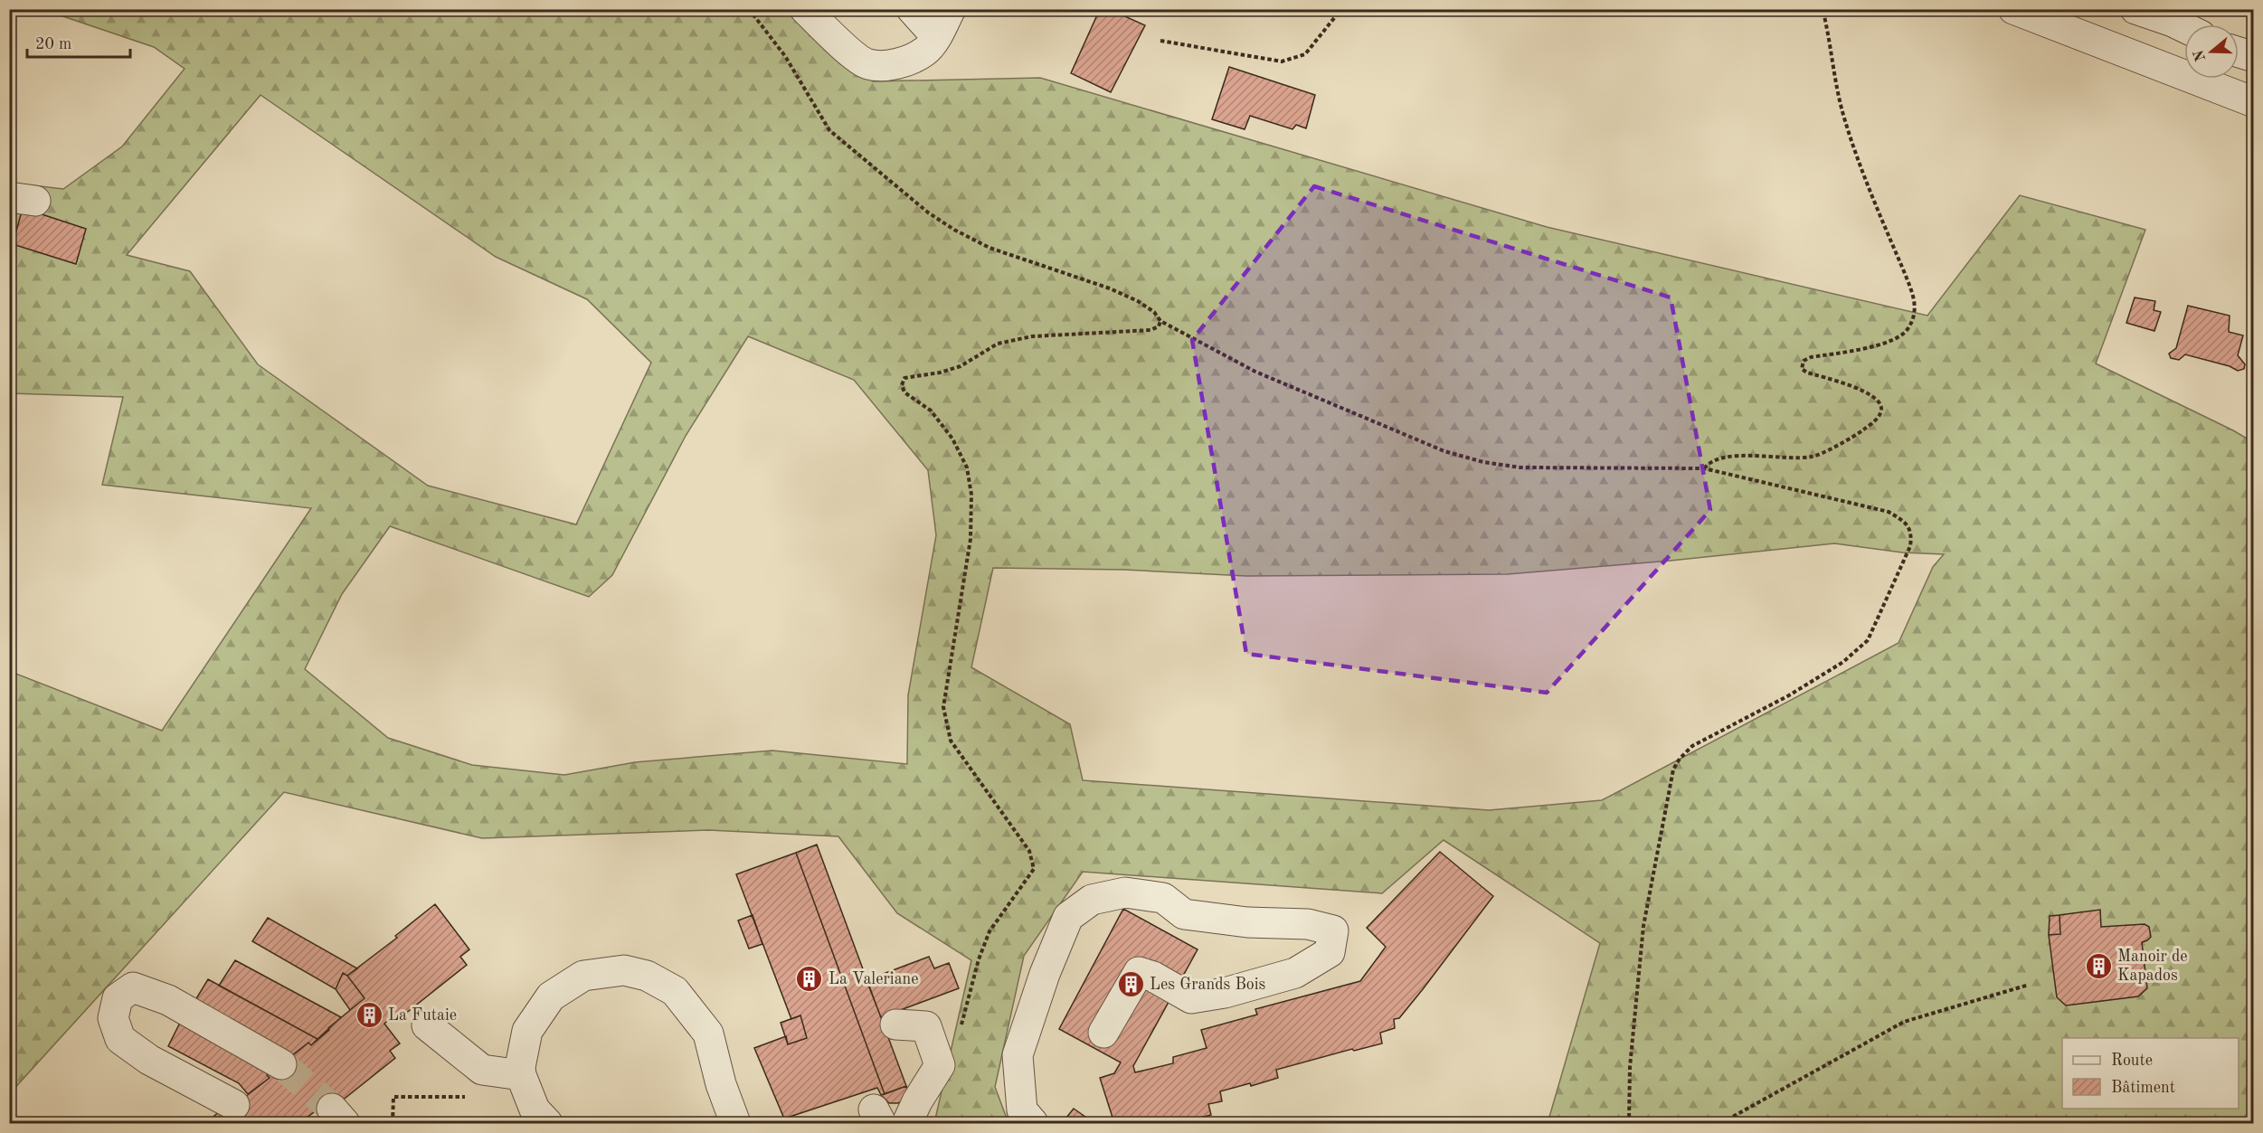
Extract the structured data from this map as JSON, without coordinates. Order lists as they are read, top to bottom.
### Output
{
  "places": {
    "building": [
      "Manoir de Kapados",
      "La Valeriane",
      "Les Grands Bois",
      "La Futaie"
    ]
  },
  "legend": ["Route", "Bâtiment"],
  "scale_bar": "20 m",
  "north": "left"
}
